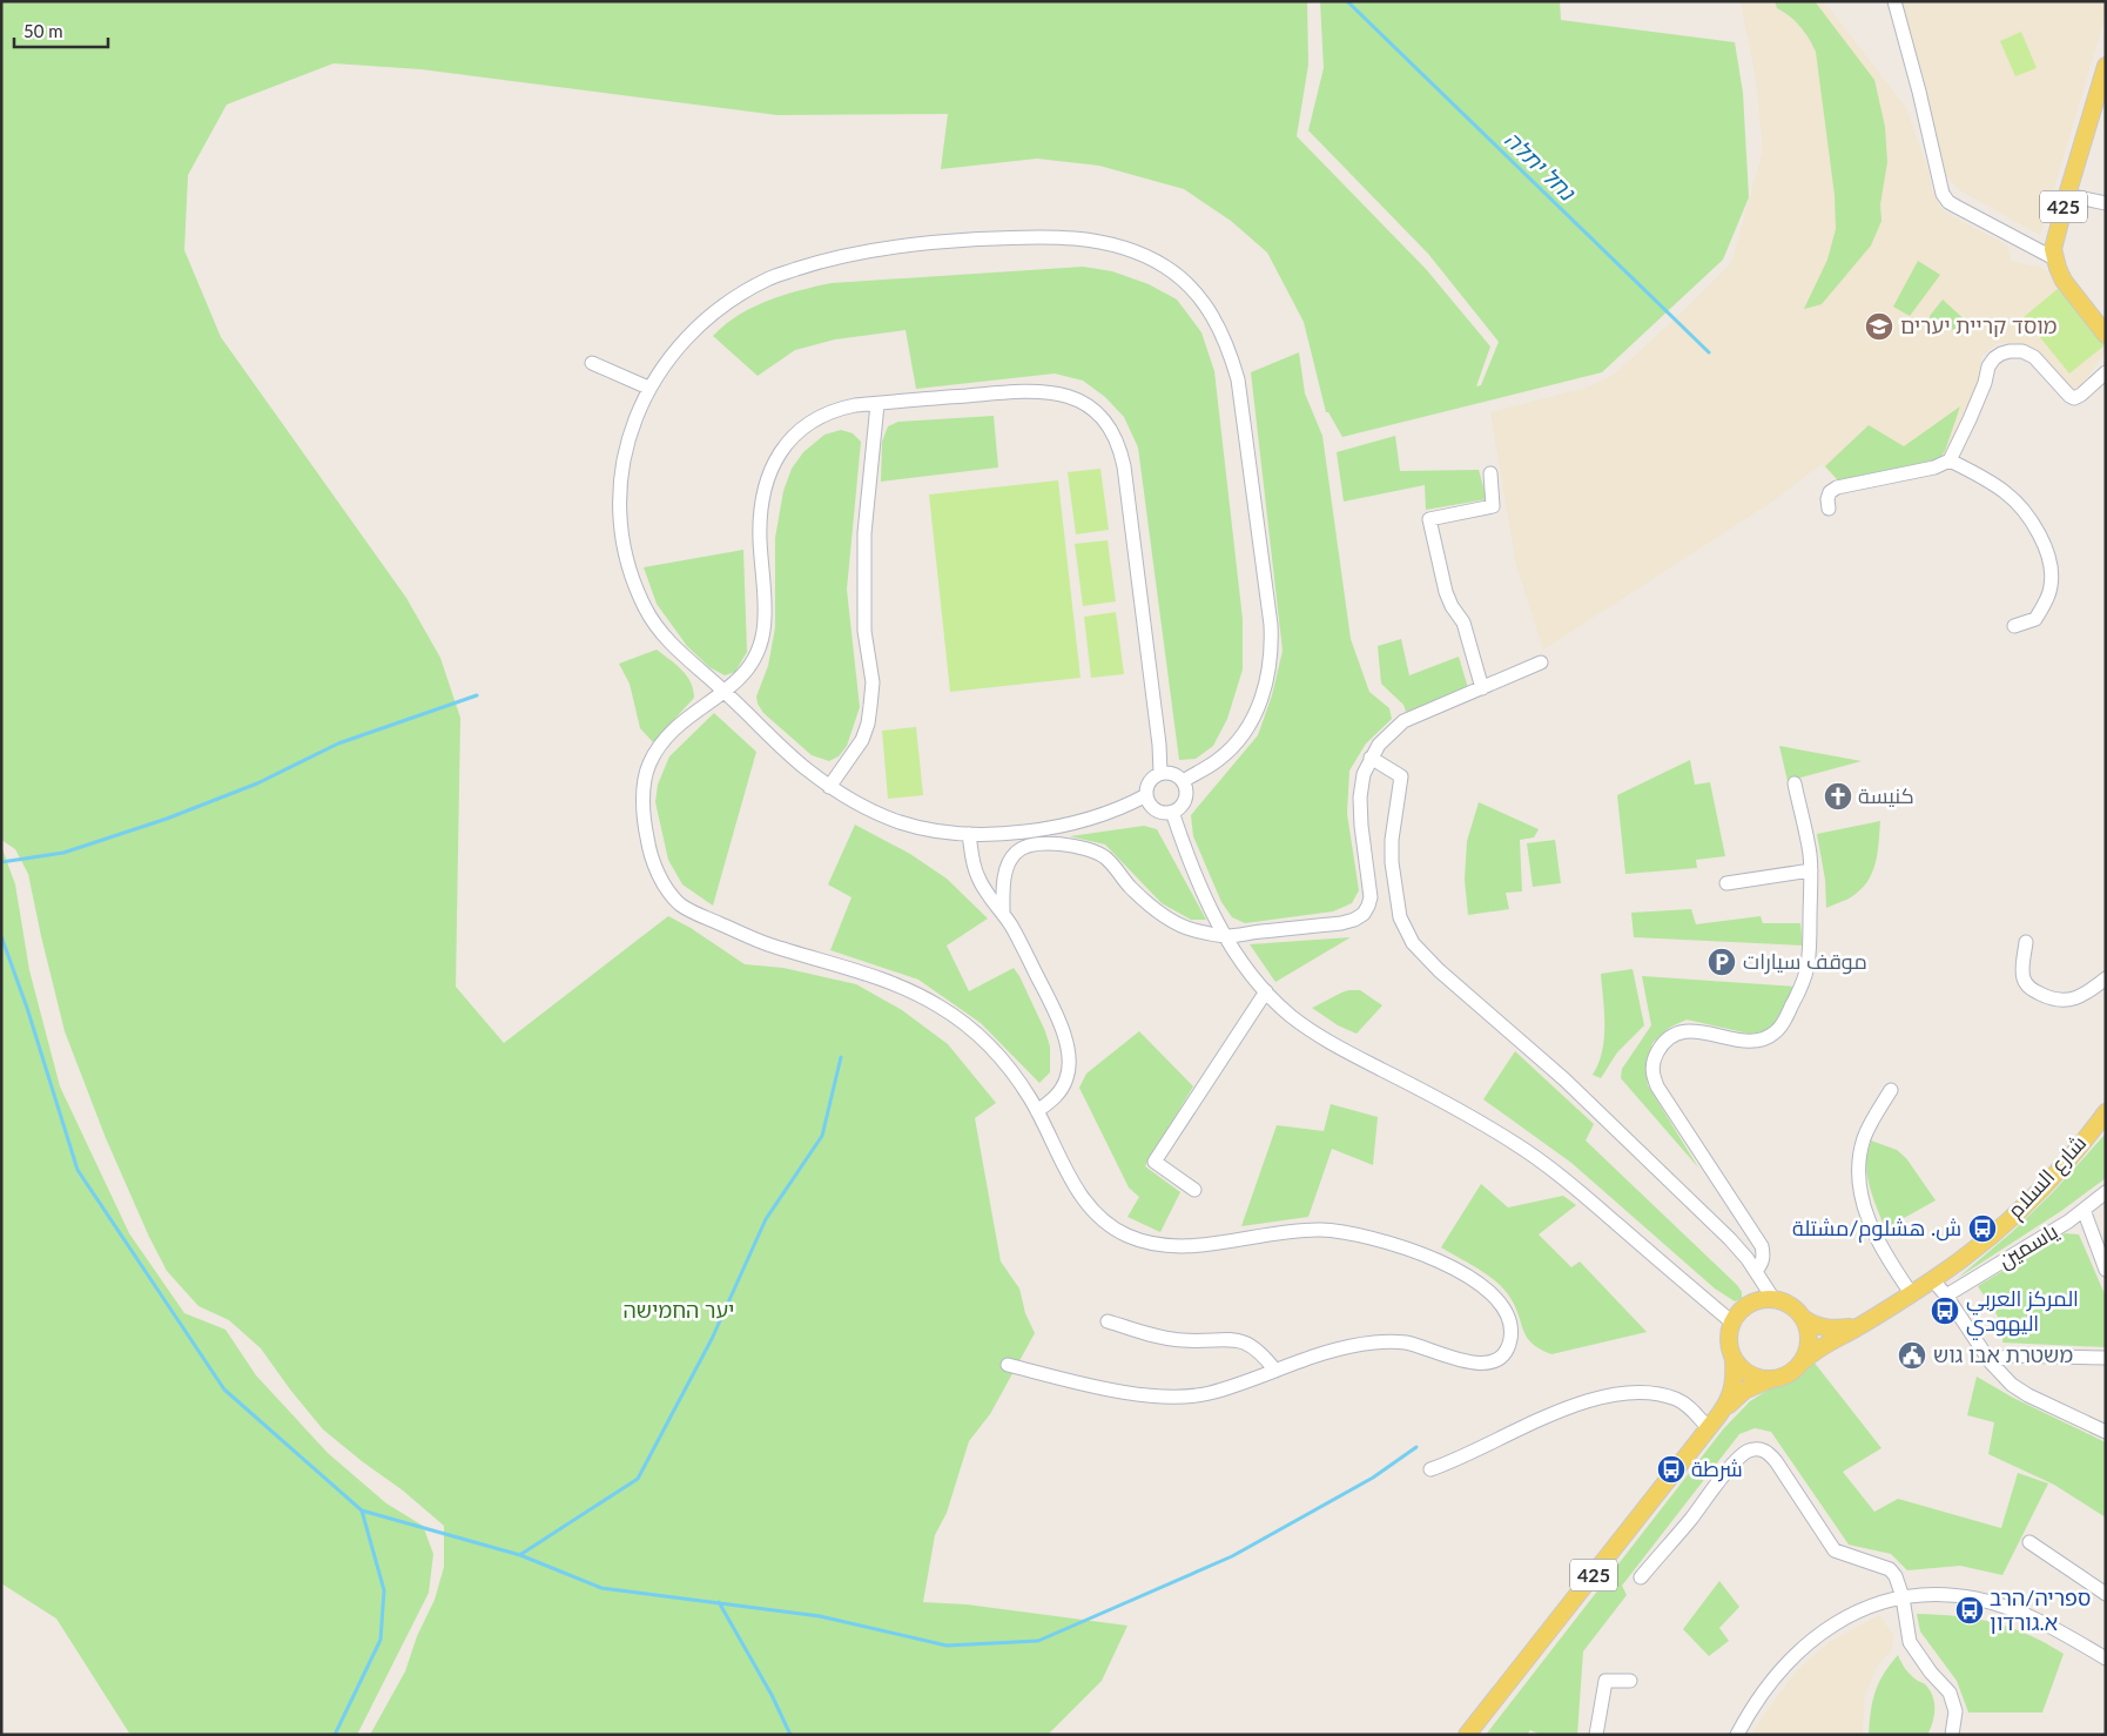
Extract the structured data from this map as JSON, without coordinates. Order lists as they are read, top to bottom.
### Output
{
  "streets": {
    "main road": ["425", "شارع السلام"],
    "street": ["ياسمين"]
  },
  "crossings": [
    ["425", "شارع السلام"]
  ],
  "water": ["נחל יתלה"],
  "parks": ["יער החמישה"],
  "places": {
    "school or university": ["מוסד קריית יערים"],
    "church": ["كنيسة"],
    "parking": ["موقف سيارات"],
    "bus stop": [
      "ش. هشلوم/مشتلة",
      "المركز العربي اليهودي",
      "شرطة",
      "ספריה/הרב א.גורדון"
    ],
    "public building": ["משטרת אבו גוש"]
  },
  "scale_bar": "50 m"
}
